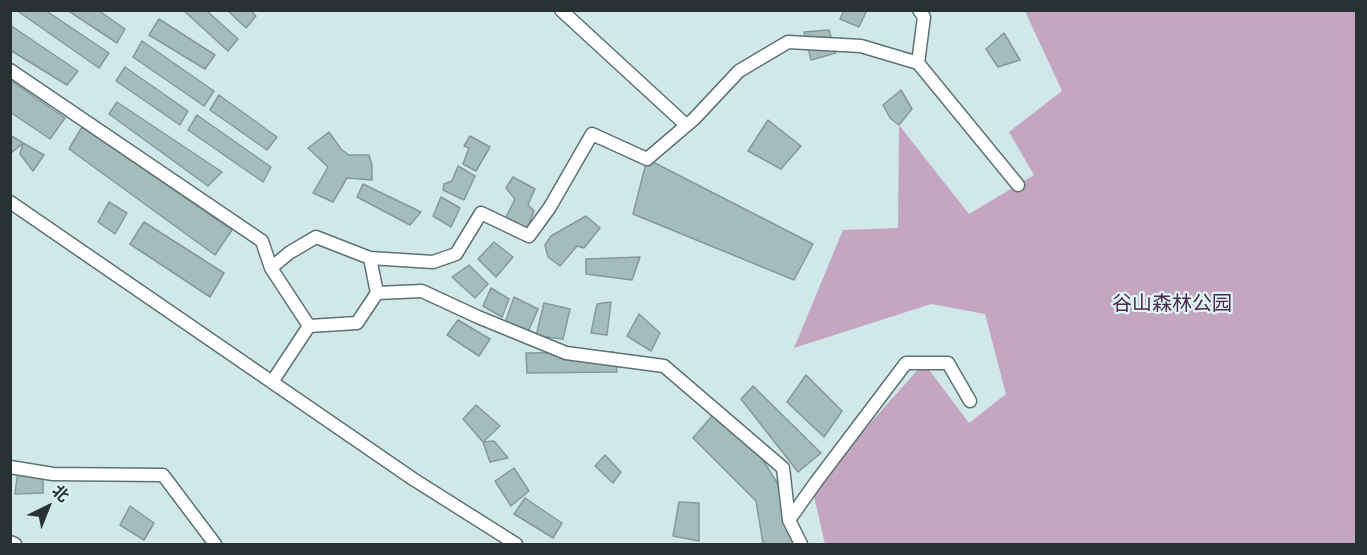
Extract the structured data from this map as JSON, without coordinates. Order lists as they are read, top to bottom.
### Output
{
  "parks": ["谷山森林公园"],
  "north": "top right"
}
